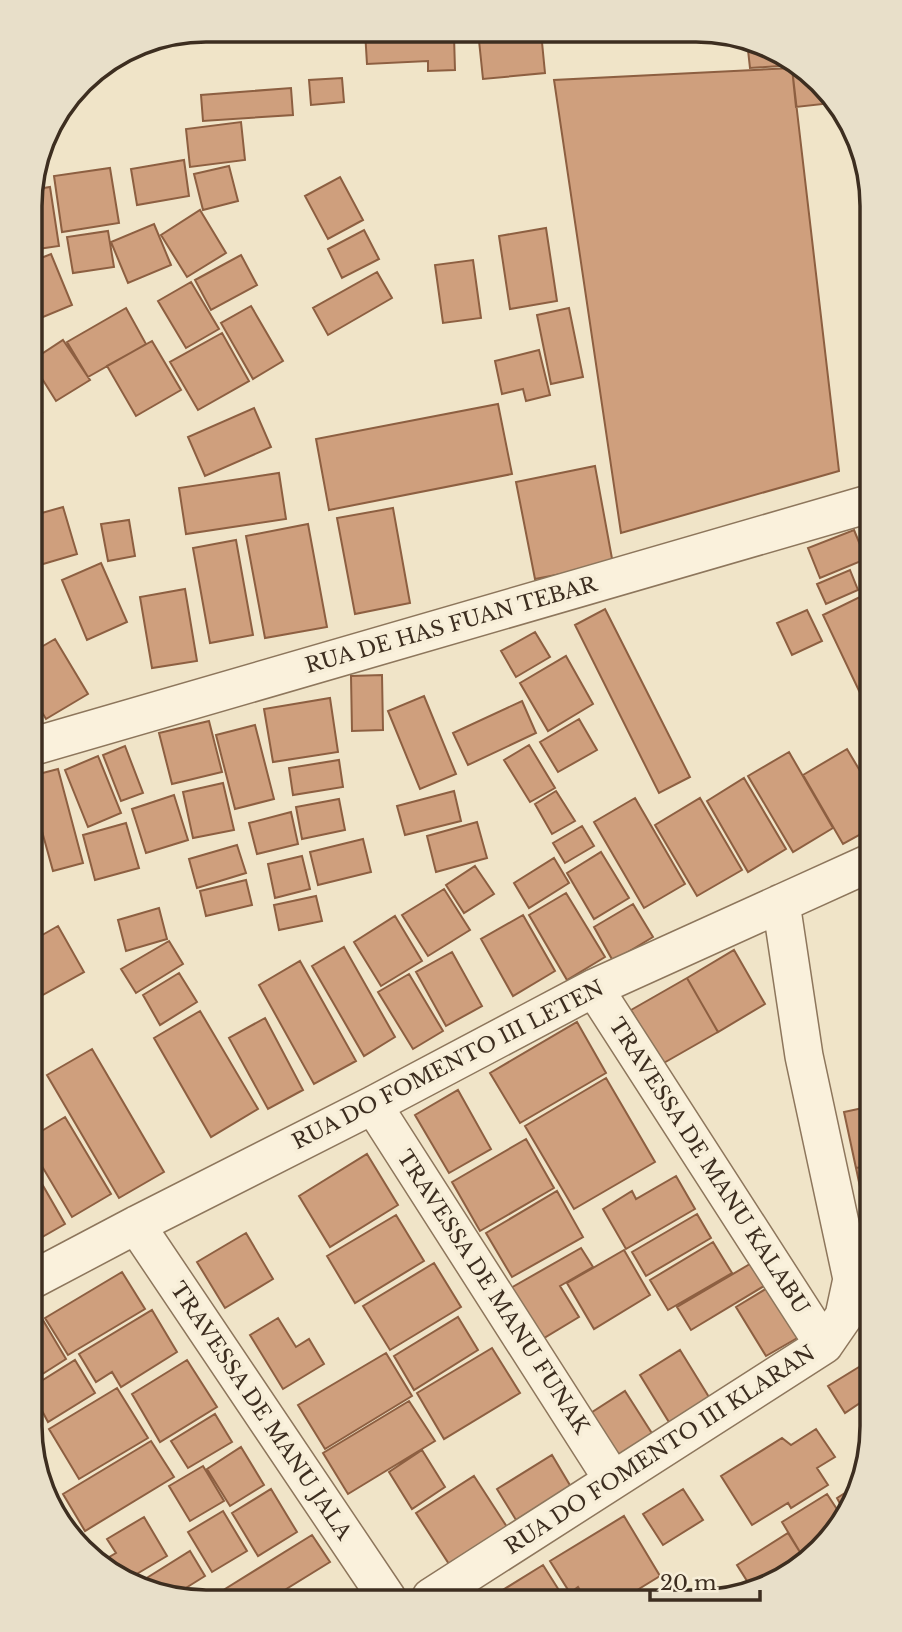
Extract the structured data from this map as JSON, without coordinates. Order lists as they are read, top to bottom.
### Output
{
  "streets": {
    "street": [
      "RUA DE HAS FUAN TEBAR",
      "RUA DO FOMENTO III LETEN",
      "TRAVESSA DE MANU KALABU",
      "TRAVESSA DE MANU FUNAK",
      "TRAVESSA DE MANU JALA",
      "RUA DO FOMENTO III KLARAN"
    ]
  },
  "crossings": [
    ["RUA DO FOMENTO III LETEN", "TRAVESSA DE MANU KALABU"],
    ["RUA DO FOMENTO III LETEN", "TRAVESSA DE MANU FUNAK"],
    ["RUA DO FOMENTO III LETEN", "TRAVESSA DE MANU JALA"],
    ["RUA DO FOMENTO III LETEN", "RUA DO FOMENTO III KLARAN"],
    ["TRAVESSA DE MANU KALABU", "RUA DO FOMENTO III KLARAN"],
    ["TRAVESSA DE MANU FUNAK", "RUA DO FOMENTO III KLARAN"]
  ],
  "scale_bar": "20 m"
}
